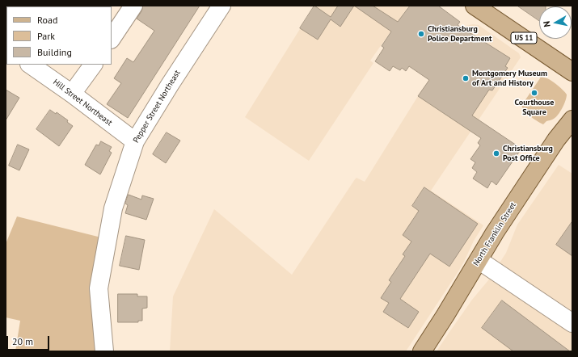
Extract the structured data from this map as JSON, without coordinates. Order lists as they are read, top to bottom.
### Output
{
  "streets": {
    "main road": ["US 11", "North Franklin Street"],
    "street": ["Hill Street Northeast", "Pepper Street Northeast"]
  },
  "crossings": [
    ["Hill Street Northeast", "Pepper Street Northeast"]
  ],
  "places": [
    "Christiansburg Police Department",
    "Montgomery Museum of Art and History",
    "Courthouse Square",
    "Christiansburg Post Office"
  ],
  "legend": ["Road", "Park", "Building"],
  "scale_bar": "20 m",
  "north": "left"
}
